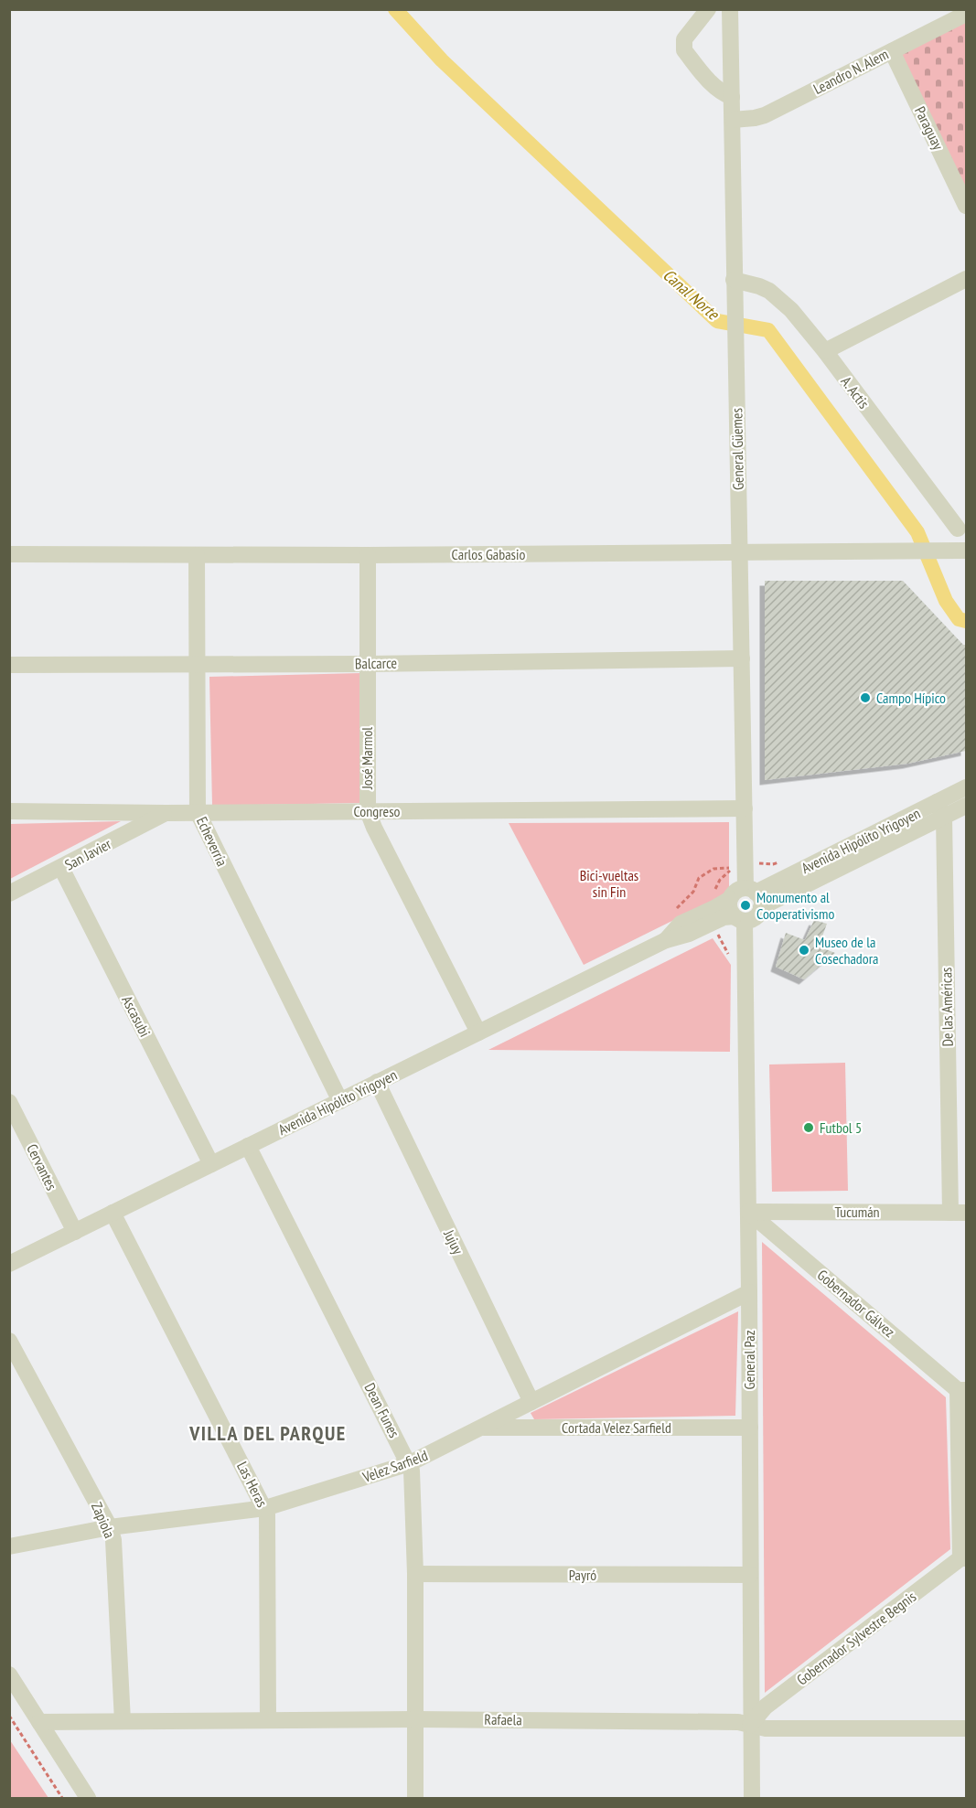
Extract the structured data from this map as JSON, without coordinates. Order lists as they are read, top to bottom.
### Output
{
  "streets": {
    "street": [
      "Leandro N. Alem",
      "Paraguay",
      "A. Actis",
      "General Güemes",
      "Carlos Gabasio",
      "Balcarce",
      "José Marmol",
      "Congreso",
      "Avenida Hipólito Yrigoyen",
      "Echeverría",
      "San Javier",
      "De las Américas",
      "Ascasubi",
      "Cervantes",
      "Tucumán",
      "Jujuy",
      "Gobernador Gálvez",
      "General Paz",
      "Dean Funes",
      "Cortada Velez Sarfield",
      "Velez Sarfield",
      "Las Heras",
      "Zapiola",
      "Payró",
      "Gobernador Sylvestre Begnis",
      "Rafaela"
    ]
  },
  "crossings": [
    ["Leandro N. Alem", "Paraguay"],
    ["Leandro N. Alem", "General Güemes"],
    ["A. Actis", "General Güemes"],
    ["General Güemes", "Carlos Gabasio"],
    ["General Güemes", "Balcarce"],
    ["General Güemes", "Congreso"],
    ["General Güemes", "Avenida Hipólito Yrigoyen"],
    ["General Güemes", "General Paz"],
    ["Carlos Gabasio", "José Marmol"],
    ["Carlos Gabasio", "Echeverría"],
    ["Balcarce", "José Marmol"],
    ["Balcarce", "Echeverría"],
    ["José Marmol", "Congreso"],
    ["José Marmol", "Avenida Hipólito Yrigoyen"],
    ["Congreso", "Echeverría"],
    ["Congreso", "San Javier"],
    ["Avenida Hipólito Yrigoyen", "Echeverría"],
    ["Avenida Hipólito Yrigoyen", "De las Américas"],
    ["Avenida Hipólito Yrigoyen", "Ascasubi"],
    ["Avenida Hipólito Yrigoyen", "Cervantes"],
    ["Avenida Hipólito Yrigoyen", "Jujuy"],
    ["Avenida Hipólito Yrigoyen", "General Paz"],
    ["Avenida Hipólito Yrigoyen", "Dean Funes"],
    ["Avenida Hipólito Yrigoyen", "Las Heras"],
    ["San Javier", "Ascasubi"],
    ["De las Américas", "Tucumán"],
    ["Tucumán", "Gobernador Gálvez"],
    ["Tucumán", "General Paz"],
    ["Jujuy", "Velez Sarfield"],
    ["Gobernador Gálvez", "General Paz"],
    ["General Paz", "Cortada Velez Sarfield"],
    ["General Paz", "Velez Sarfield"],
    ["General Paz", "Payró"],
    ["General Paz", "Gobernador Sylvestre Begnis"],
    ["General Paz", "Rafaela"],
    ["Dean Funes", "Velez Sarfield"],
    ["Dean Funes", "Payró"],
    ["Dean Funes", "Rafaela"],
    ["Cortada Velez Sarfield", "Velez Sarfield"],
    ["Velez Sarfield", "Las Heras"],
    ["Velez Sarfield", "Zapiola"],
    ["Las Heras", "Rafaela"],
    ["Zapiola", "Rafaela"],
    ["Gobernador Sylvestre Begnis", "Rafaela"]
  ],
  "districts": ["VILLA DEL PARQUE"],
  "water": ["Canal Norte"],
  "parks": ["Bici-vueltas sin Fin"],
  "places": [
    "Campo Hípico",
    "Monumento al Cooperativismo",
    "Museo de la Cosechadora",
    "Futbol 5"
  ]
}
